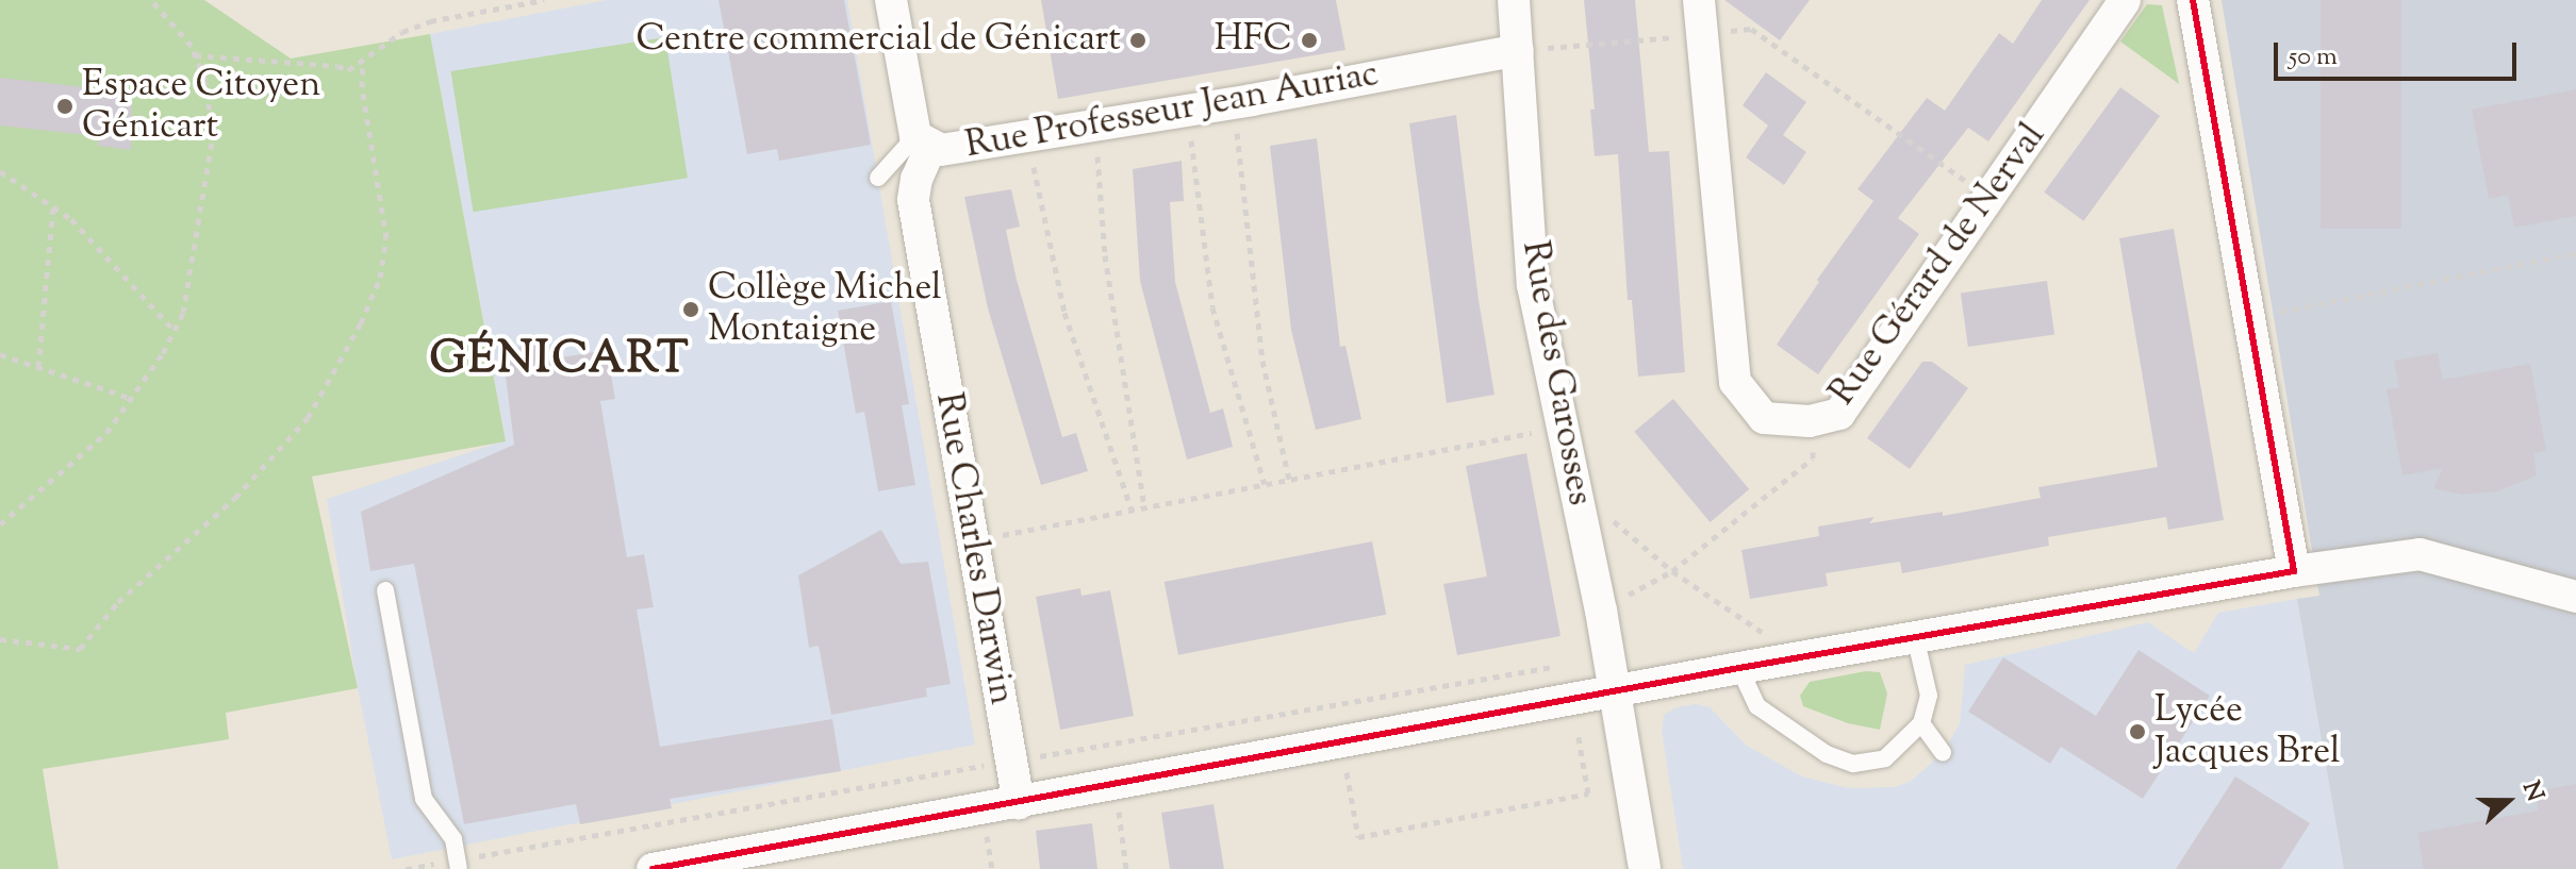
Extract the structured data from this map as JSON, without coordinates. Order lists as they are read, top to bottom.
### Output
{
  "streets": {
    "street": [
      "Rue Professeur Jean Auriac",
      "Rue Gérard de Nerval",
      "Rue des Garosses",
      "Rue Charles Darwin"
    ]
  },
  "crossings": [
    ["Rue Professeur Jean Auriac", "Rue des Garosses"],
    ["Rue Professeur Jean Auriac", "Rue Charles Darwin"]
  ],
  "districts": ["GÉNICART"],
  "places": [
    "Centre commercial de Génicart",
    "HFC",
    "Espace Citoyen Génicart",
    "Collège Michel Montaigne",
    "Lycée Jacques Brel"
  ],
  "scale_bar": "50 m",
  "north": "right"
}
